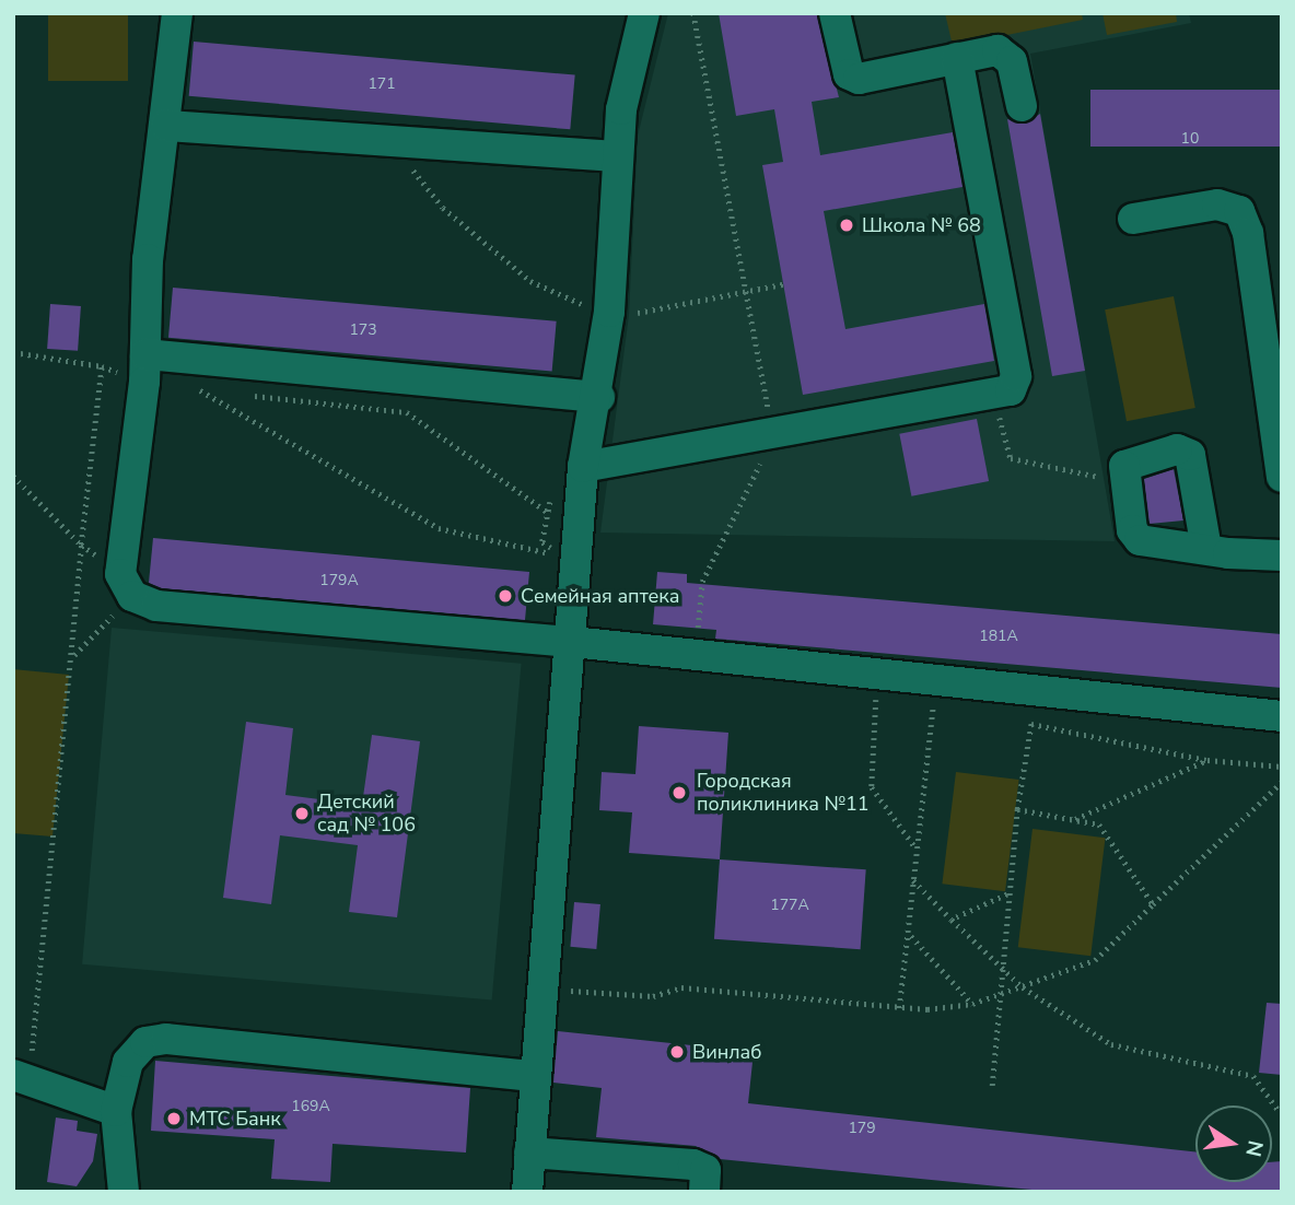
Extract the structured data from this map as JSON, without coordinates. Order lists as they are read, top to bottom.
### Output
{
  "places": [
    "Школа № 68",
    "Семейная аптека",
    "Городская поликлиника №11",
    "Детский сад № 106",
    "Винлаб",
    "МТС Банк"
  ],
  "house_numbers": [
    "171",
    "10",
    "173",
    "179А",
    "181А",
    "177А",
    "169А",
    "179"
  ],
  "north": "right"
}
